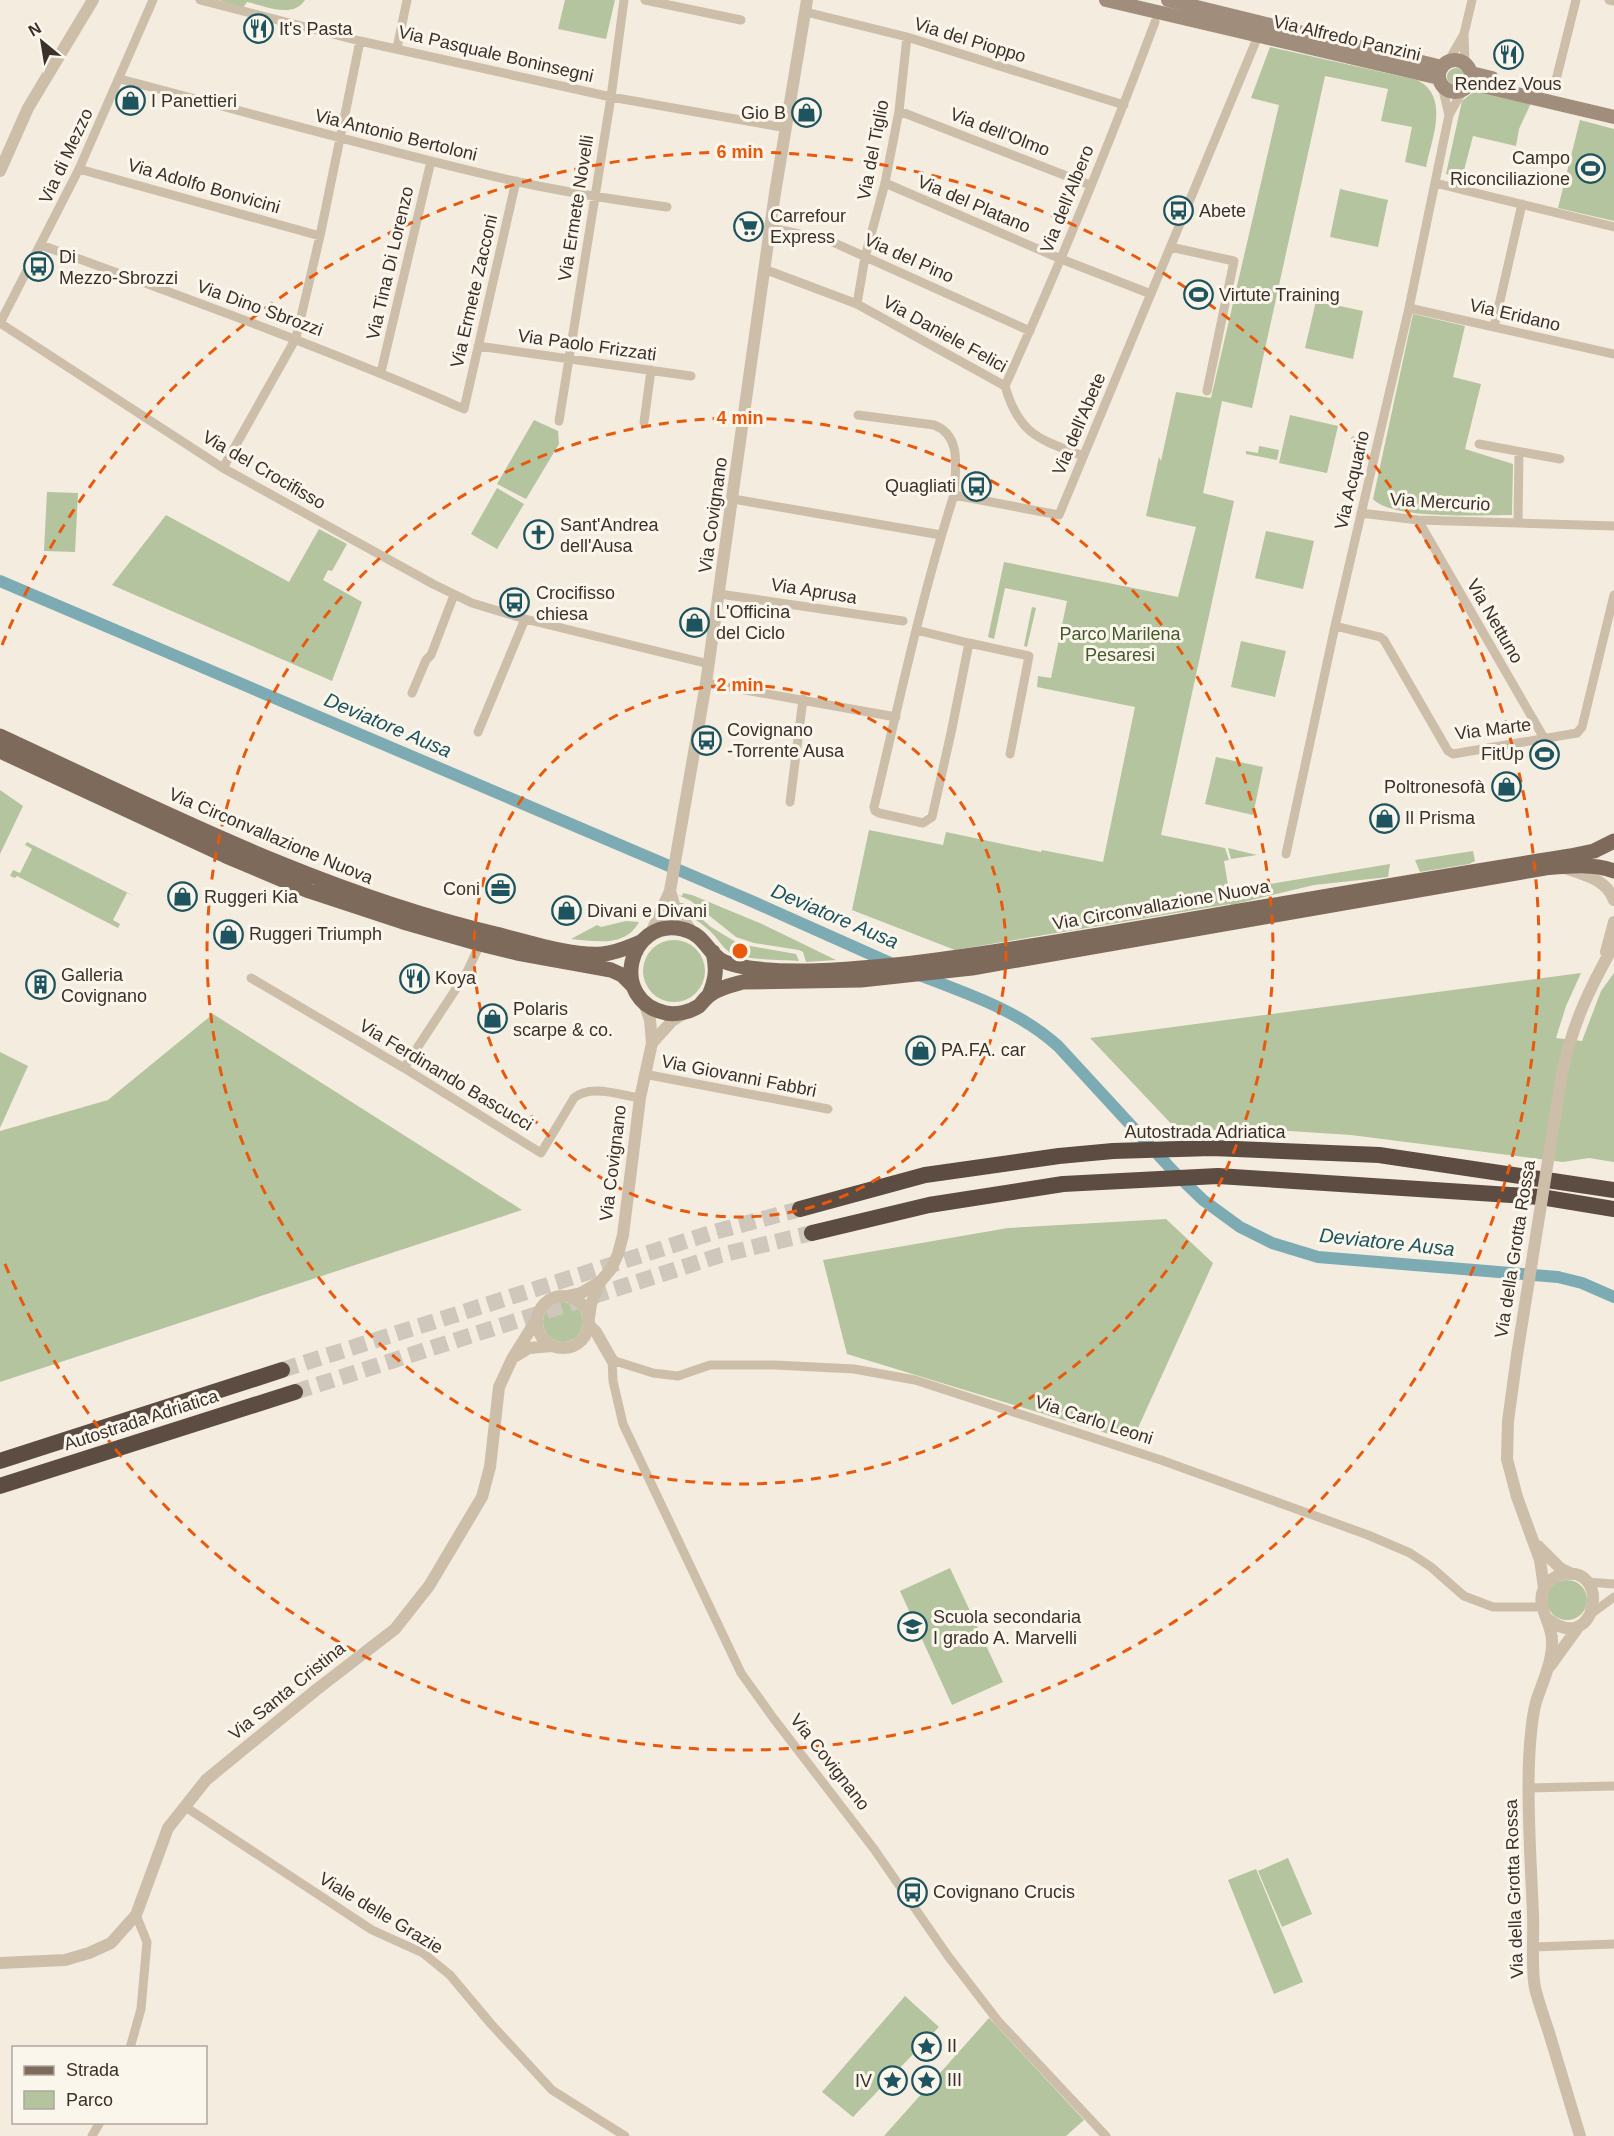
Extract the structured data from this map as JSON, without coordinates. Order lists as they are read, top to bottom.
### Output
{
  "streets": {
    "highway": ["Autostrada Adriatica"],
    "main road": ["Via Alfredo Panzini", "Via Circonvallazione Nuova"],
    "street": [
      "Via del Pioppo",
      "Via Pasquale Boninsegni",
      "Via dell'Olmo",
      "Via Antonio Bertoloni",
      "Via del Tiglio",
      "Via di Mezzo",
      "Via Adolfo Bonvicini",
      "Via dell'Albero",
      "Via del Platano",
      "Via Ermete Novelli",
      "Via del Pino",
      "Via Tina Di Lorenzo",
      "Via Ermete Zacconi",
      "Via Dino Sbrozzi",
      "Via Eridano",
      "Via Daniele Felici",
      "Via Paolo Frizzati",
      "Via dell'Abete",
      "Via del Crocifisso",
      "Via Acquario",
      "Via Mercurio",
      "Via Covignano",
      "Via Aprusa",
      "Via Nettuno",
      "Via Marte",
      "Via Ferdinando Bascucci",
      "Via Giovanni Fabbri",
      "Via della Grotta Rossa",
      "Via Carlo Leoni",
      "Via Santa Cristina",
      "Viale delle Grazie"
    ]
  },
  "crossings": [
    ["Via Alfredo Panzini", "Via dell'Abete"],
    ["Via Alfredo Panzini", "Via Acquario"],
    ["Via del Pioppo", "Via del Tiglio"],
    ["Via del Pioppo", "Via dell'Albero"],
    ["Via del Pioppo", "Via Covignano"],
    ["Via Pasquale Boninsegni", "Via Ermete Novelli"],
    ["Via Pasquale Boninsegni", "Via Covignano"],
    ["Via dell'Olmo", "Via del Tiglio"],
    ["Via dell'Olmo", "Via dell'Albero"],
    ["Via Antonio Bertoloni", "Via di Mezzo"],
    ["Via Antonio Bertoloni", "Via Ermete Novelli"],
    ["Via Antonio Bertoloni", "Via Tina Di Lorenzo"],
    ["Via Antonio Bertoloni", "Via Ermete Zacconi"],
    ["Via del Tiglio", "Via del Platano"],
    ["Via del Tiglio", "Via del Pino"],
    ["Via del Tiglio", "Via Daniele Felici"],
    ["Via di Mezzo", "Via Adolfo Bonvicini"],
    ["Via di Mezzo", "Via Dino Sbrozzi"],
    ["Via di Mezzo", "Via del Crocifisso"],
    ["Via dell'Albero", "Via del Platano"],
    ["Via dell'Albero", "Via del Pino"],
    ["Via dell'Albero", "Via Daniele Felici"],
    ["Via del Platano", "Via dell'Abete"],
    ["Via Ermete Novelli", "Via Paolo Frizzati"],
    ["Via del Pino", "Via Covignano"],
    ["Via Tina Di Lorenzo", "Via Dino Sbrozzi"],
    ["Via Ermete Zacconi", "Via Dino Sbrozzi"],
    ["Via Ermete Zacconi", "Via Paolo Frizzati"],
    ["Via Eridano", "Via Acquario"],
    ["Via Daniele Felici", "Via dell'Abete"],
    ["Via Daniele Felici", "Via Covignano"],
    ["Via del Crocifisso", "Via Covignano"],
    ["Via Acquario", "Via Mercurio"],
    ["Via Acquario", "Via Marte"],
    ["Via Mercurio", "Via Nettuno"],
    ["Via Covignano", "Via Aprusa"],
    ["Via Covignano", "Via Circonvallazione Nuova"],
    ["Via Covignano", "Via Ferdinando Bascucci"],
    ["Via Covignano", "Via Giovanni Fabbri"],
    ["Via Covignano", "Via Carlo Leoni"],
    ["Via Covignano", "Via Santa Cristina"],
    ["Via Nettuno", "Via Marte"],
    ["Via della Grotta Rossa", "Via Carlo Leoni"],
    ["Via Santa Cristina", "Viale delle Grazie"]
  ],
  "water": ["Deviatore Ausa"],
  "parks": ["Parco Marilena Pesaresi"],
  "places": {
    "restaurant": ["It's Pasta", "Rendez Vous", "Koya"],
    "shop": [
      "I Panettieri",
      "Gio B",
      "L'Officina del Ciclo",
      "Poltronesofà",
      "Il Prisma",
      "Ruggeri Kia",
      "Divani e Divani",
      "Ruggeri Triumph",
      "Polaris scarpe & co.",
      "PA.FA. car"
    ],
    "sports": ["Campo Riconciliazione", "Virtute Training", "FitUp"],
    "bus stop": [
      "Abete",
      "Di Mezzo-Sbrozzi",
      "Quagliati",
      "Crocifisso chiesa",
      "Covignano -Torrente Ausa",
      "Covignano Crucis"
    ],
    "supermarket": ["Carrefour Express"],
    "church": ["Sant'Andrea dell'Ausa"],
    "office": ["Coni"],
    "building": ["Galleria Covignano"],
    "school or university": ["Scuola secondaria I grado A. Marvelli"],
    "place": ["II", "III", "IV"]
  },
  "legend": ["Strada", "Parco"],
  "north": "top left",
  "rings": ["6 min", "4 min", "2 min"]
}
